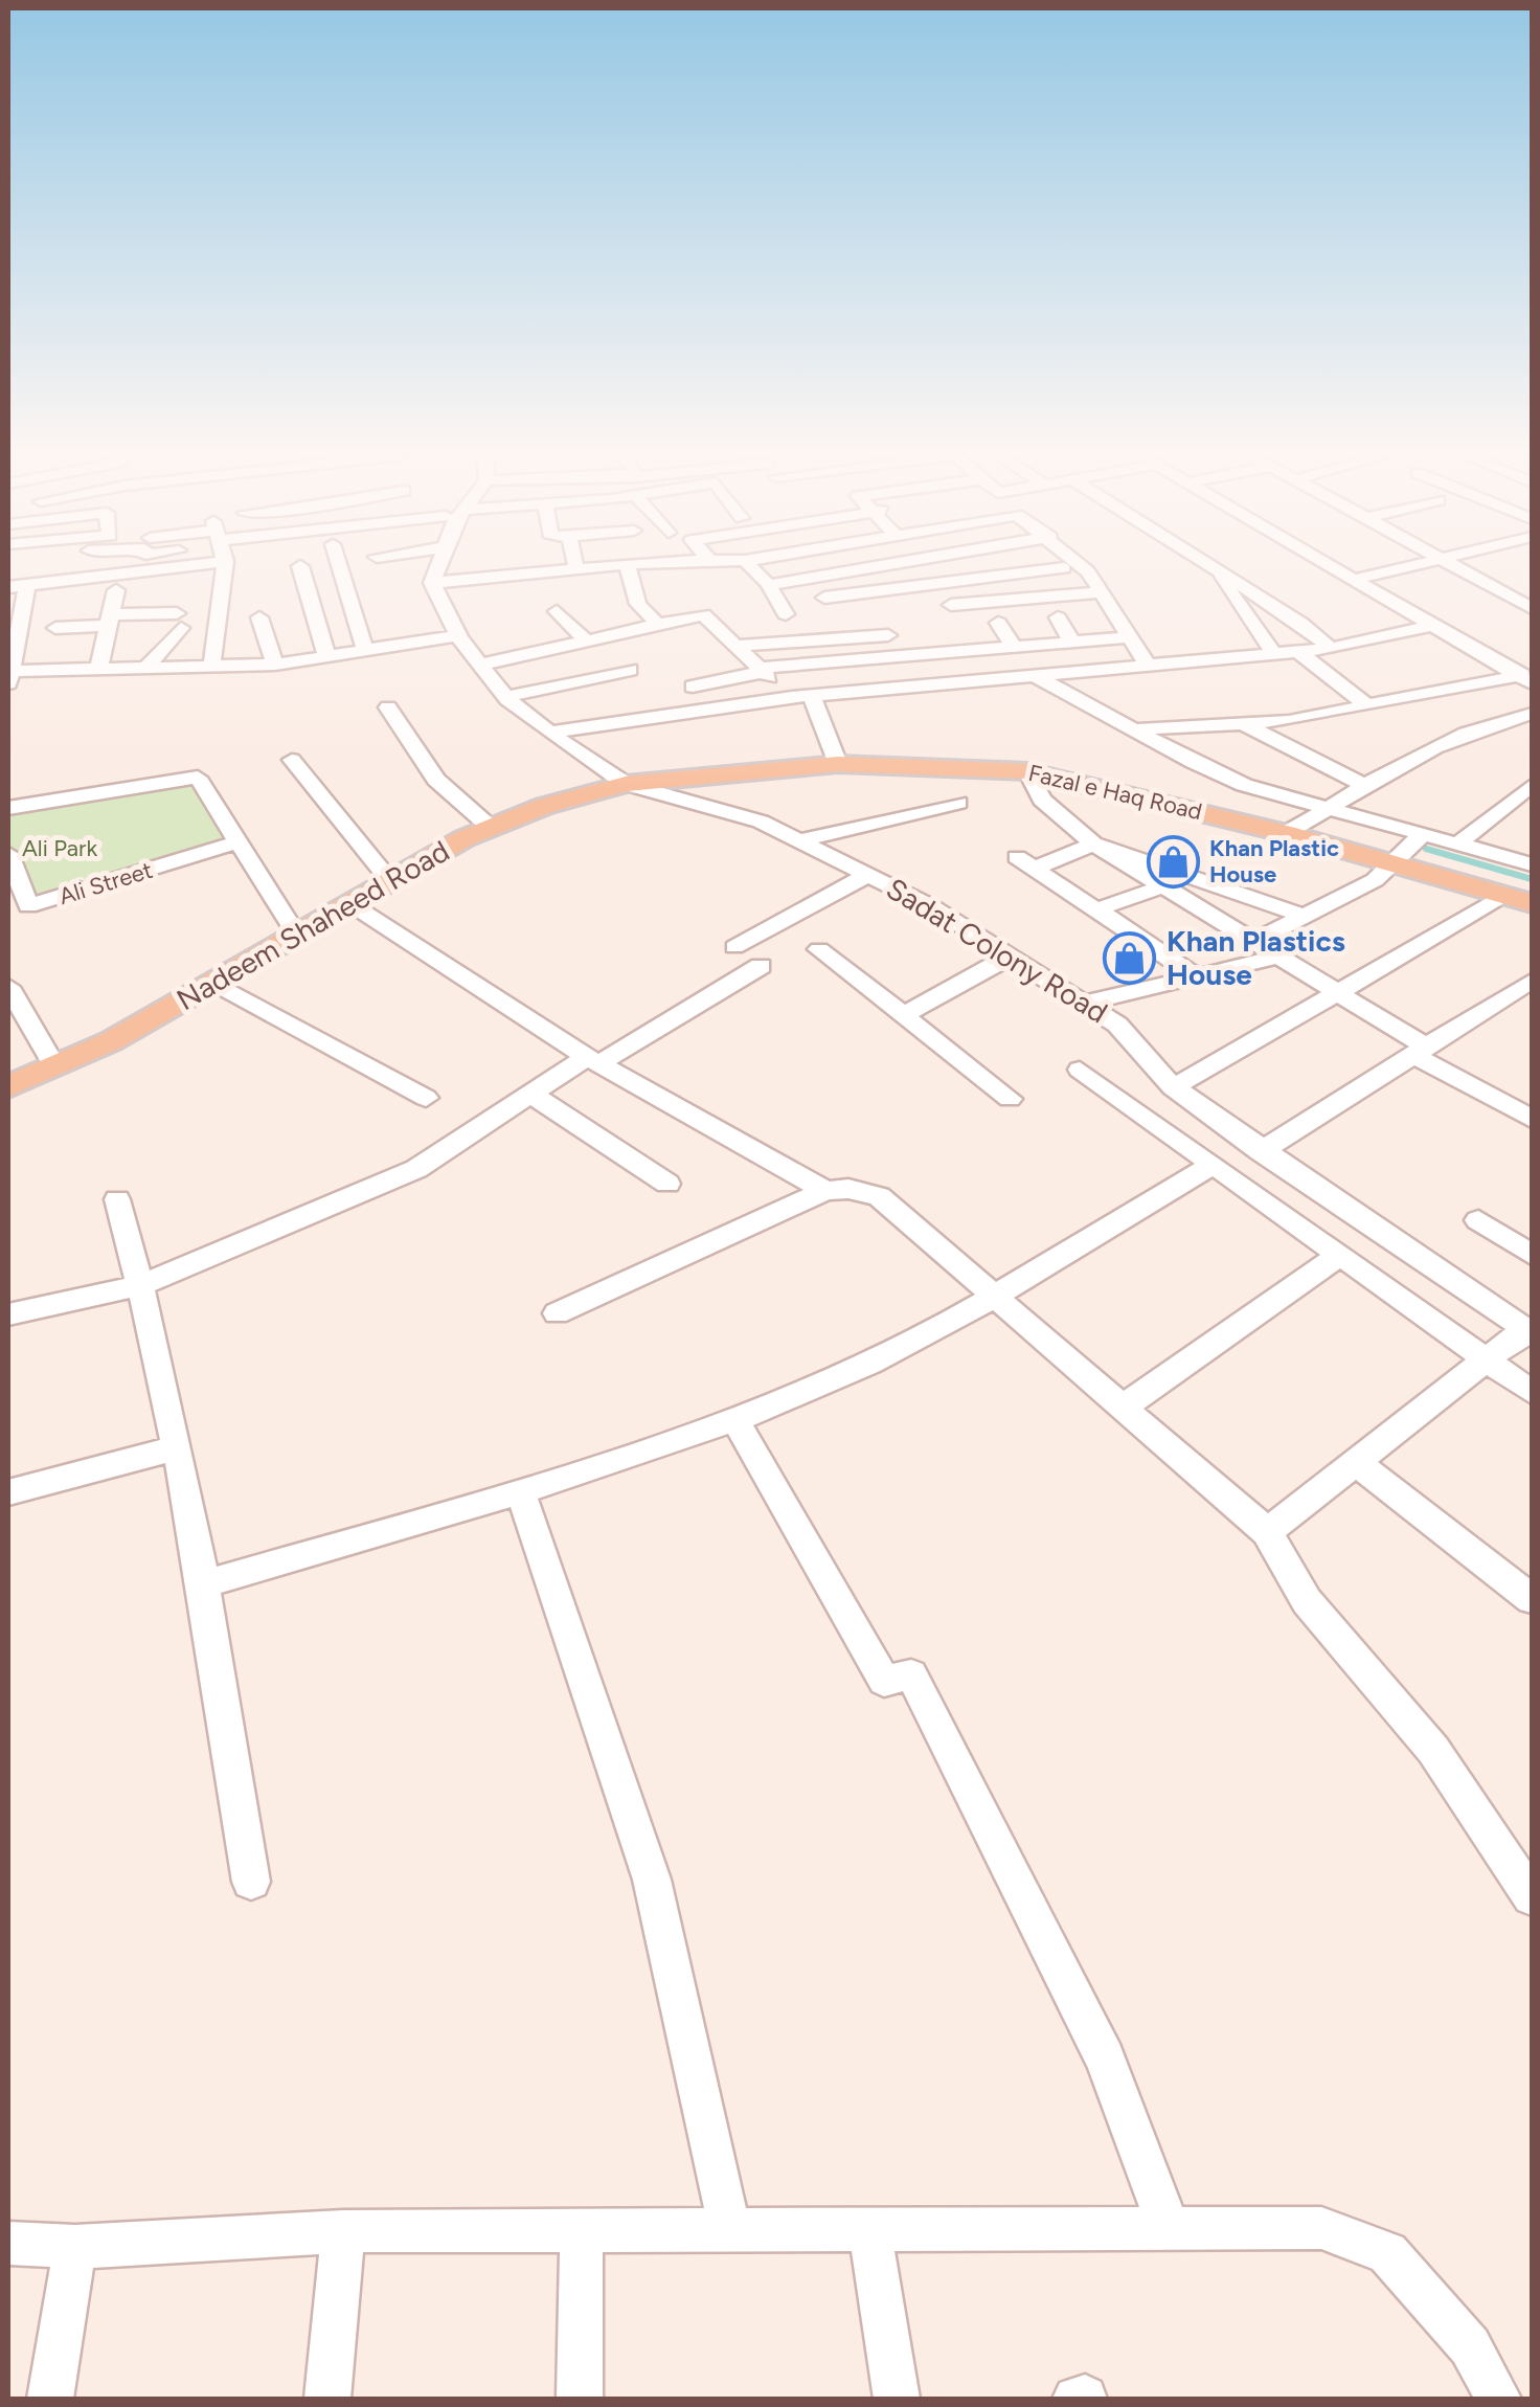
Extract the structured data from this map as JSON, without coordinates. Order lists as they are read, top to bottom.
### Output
{
  "streets": {
    "main road": ["Fazal e Haq Road", "Nadeem Shaheed Road"],
    "street": ["Ali Street", "Sadat Colony Road"]
  },
  "crossings": [
    ["Fazal e Haq Road", "Nadeem Shaheed Road"],
    ["Fazal e Haq Road", "Sadat Colony Road"],
    ["Nadeem Shaheed Road", "Sadat Colony Road"]
  ],
  "parks": ["Ali Park"],
  "places": {
    "shop": ["Khan Plastic House", "Khan Plastics House"]
  }
}
